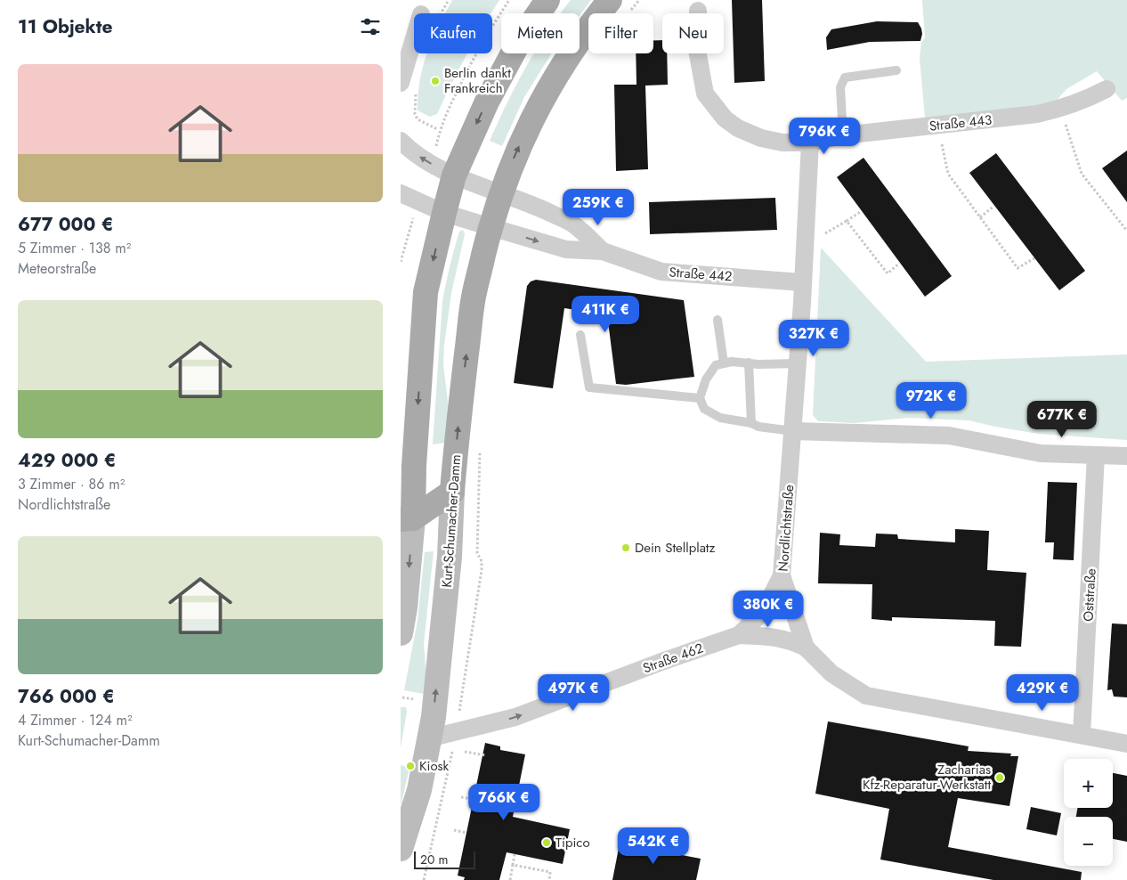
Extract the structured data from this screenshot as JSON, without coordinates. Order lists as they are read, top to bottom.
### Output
{
  "streets": {
    "main road": ["Kurt-Schumacher-Damm"],
    "street": [
      "Straße 443",
      "Straße 442",
      "Nordlichtstraße",
      "Oststraße",
      "Straße 462"
    ]
  },
  "crossings": [
    ["Straße 443", "Nordlichtstraße"],
    ["Straße 442", "Kurt-Schumacher-Damm"],
    ["Straße 442", "Nordlichtstraße"],
    ["Kurt-Schumacher-Damm", "Straße 462"],
    ["Nordlichtstraße", "Oststraße"],
    ["Nordlichtstraße", "Straße 462"]
  ],
  "one_way": ["Straße 462"],
  "places": [
    "Berlin dankt Frankreich",
    "Dein Stellplatz",
    "Kiosk",
    "Zacharias Kfz-Reparatur-Werkstatt",
    "Tipico"
  ],
  "scale_bar": "20 m",
  "page": {
    "heading": "11 Objekte",
    "chip": [
      "Kaufen",
      "Mieten",
      "Filter",
      "Neu"
    ],
    "list": [
      {
        "name": "677 000 €",
        "note": "5 Zimmer · 138 m² · Meteorstraße"
      },
      {
        "name": "429 000 €",
        "note": "3 Zimmer · 86 m² · Nordlichtstraße"
      },
      {
        "name": "766 000 €",
        "note": "4 Zimmer · 124 m² · Kurt-Schumacher-Damm"
      }
    ],
    "price": [
      "796K €",
      "259K €",
      "411K €",
      "327K €",
      "972K €",
      "677K €",
      "380K €",
      "497K €",
      "429K €",
      "766K €",
      "542K €"
    ],
    "map_buttons": ["+", "−"],
    "scale": "20 m"
  }
}
